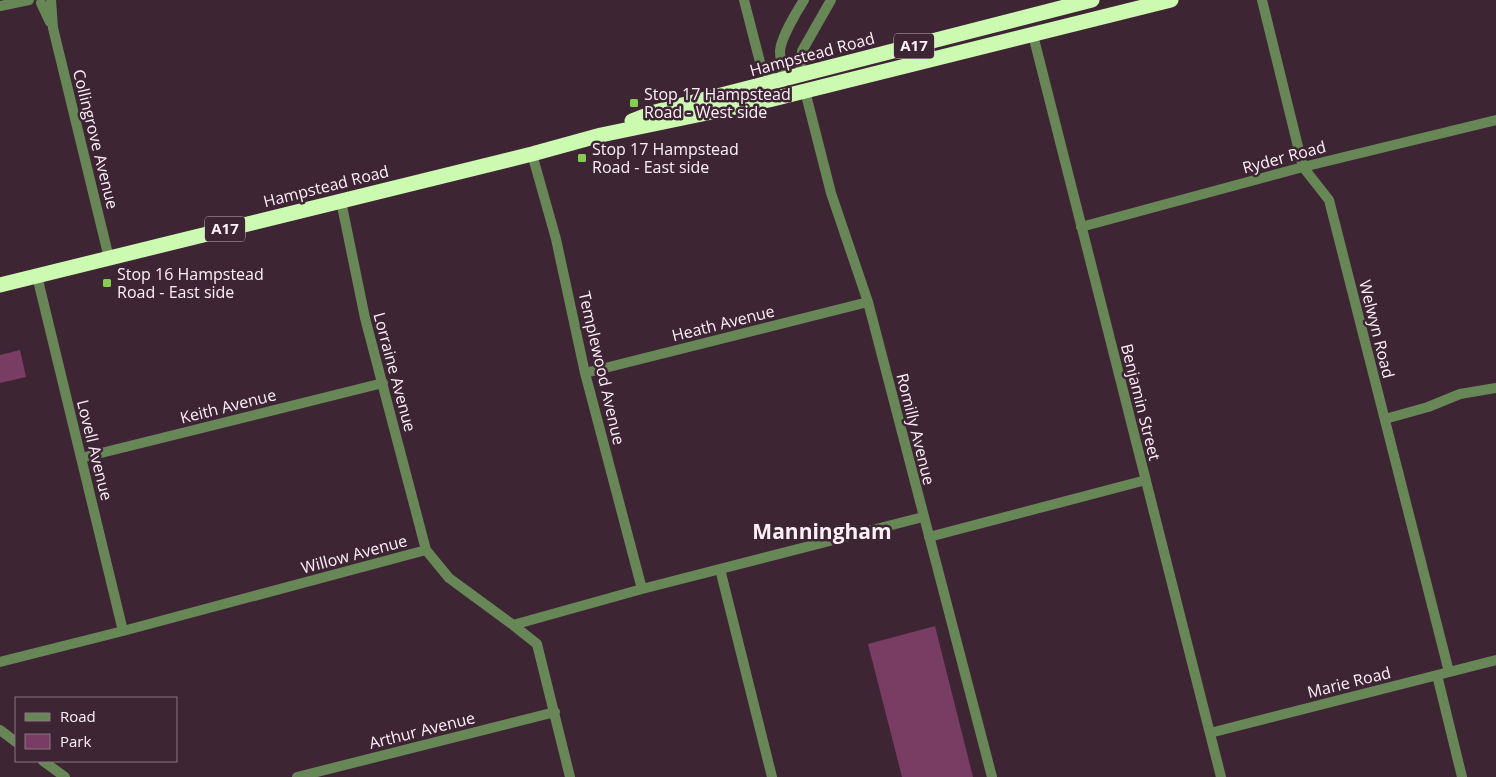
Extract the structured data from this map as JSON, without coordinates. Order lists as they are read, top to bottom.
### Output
{
  "streets": {
    "highway": ["A17", "Hampstead Road"],
    "street": [
      "Collingrove Avenue",
      "Ryder Road",
      "Heath Avenue",
      "Welwyn Road",
      "Templewood Avenue",
      "Lorraine Avenue",
      "Benjamin Street",
      "Keith Avenue",
      "Romilly Avenue",
      "Lovell Avenue",
      "Willow Avenue",
      "Marie Road",
      "Arthur Avenue"
    ]
  },
  "crossings": [
    ["Hampstead Road", "Collingrove Avenue"],
    ["Hampstead Road", "Templewood Avenue"],
    ["Hampstead Road", "Lorraine Avenue"],
    ["Hampstead Road", "Benjamin Street"],
    ["Hampstead Road", "Romilly Avenue"],
    ["Hampstead Road", "Lovell Avenue"],
    ["Ryder Road", "Welwyn Road"],
    ["Ryder Road", "Benjamin Street"],
    ["Heath Avenue", "Templewood Avenue"],
    ["Heath Avenue", "Romilly Avenue"],
    ["Welwyn Road", "Marie Road"],
    ["Lorraine Avenue", "Keith Avenue"],
    ["Lorraine Avenue", "Willow Avenue"],
    ["Benjamin Street", "Marie Road"],
    ["Keith Avenue", "Lovell Avenue"],
    ["Lovell Avenue", "Willow Avenue"],
    ["Willow Avenue", "Arthur Avenue"]
  ],
  "districts": ["Manningham"],
  "places": {
    "transit": ["Stop 17 Hampstead Road - West side", "Stop 17 Hampstead Road - East side", "Stop 16 Hampstead Road - East side"]
  },
  "legend": ["Road", "Park"]
}
